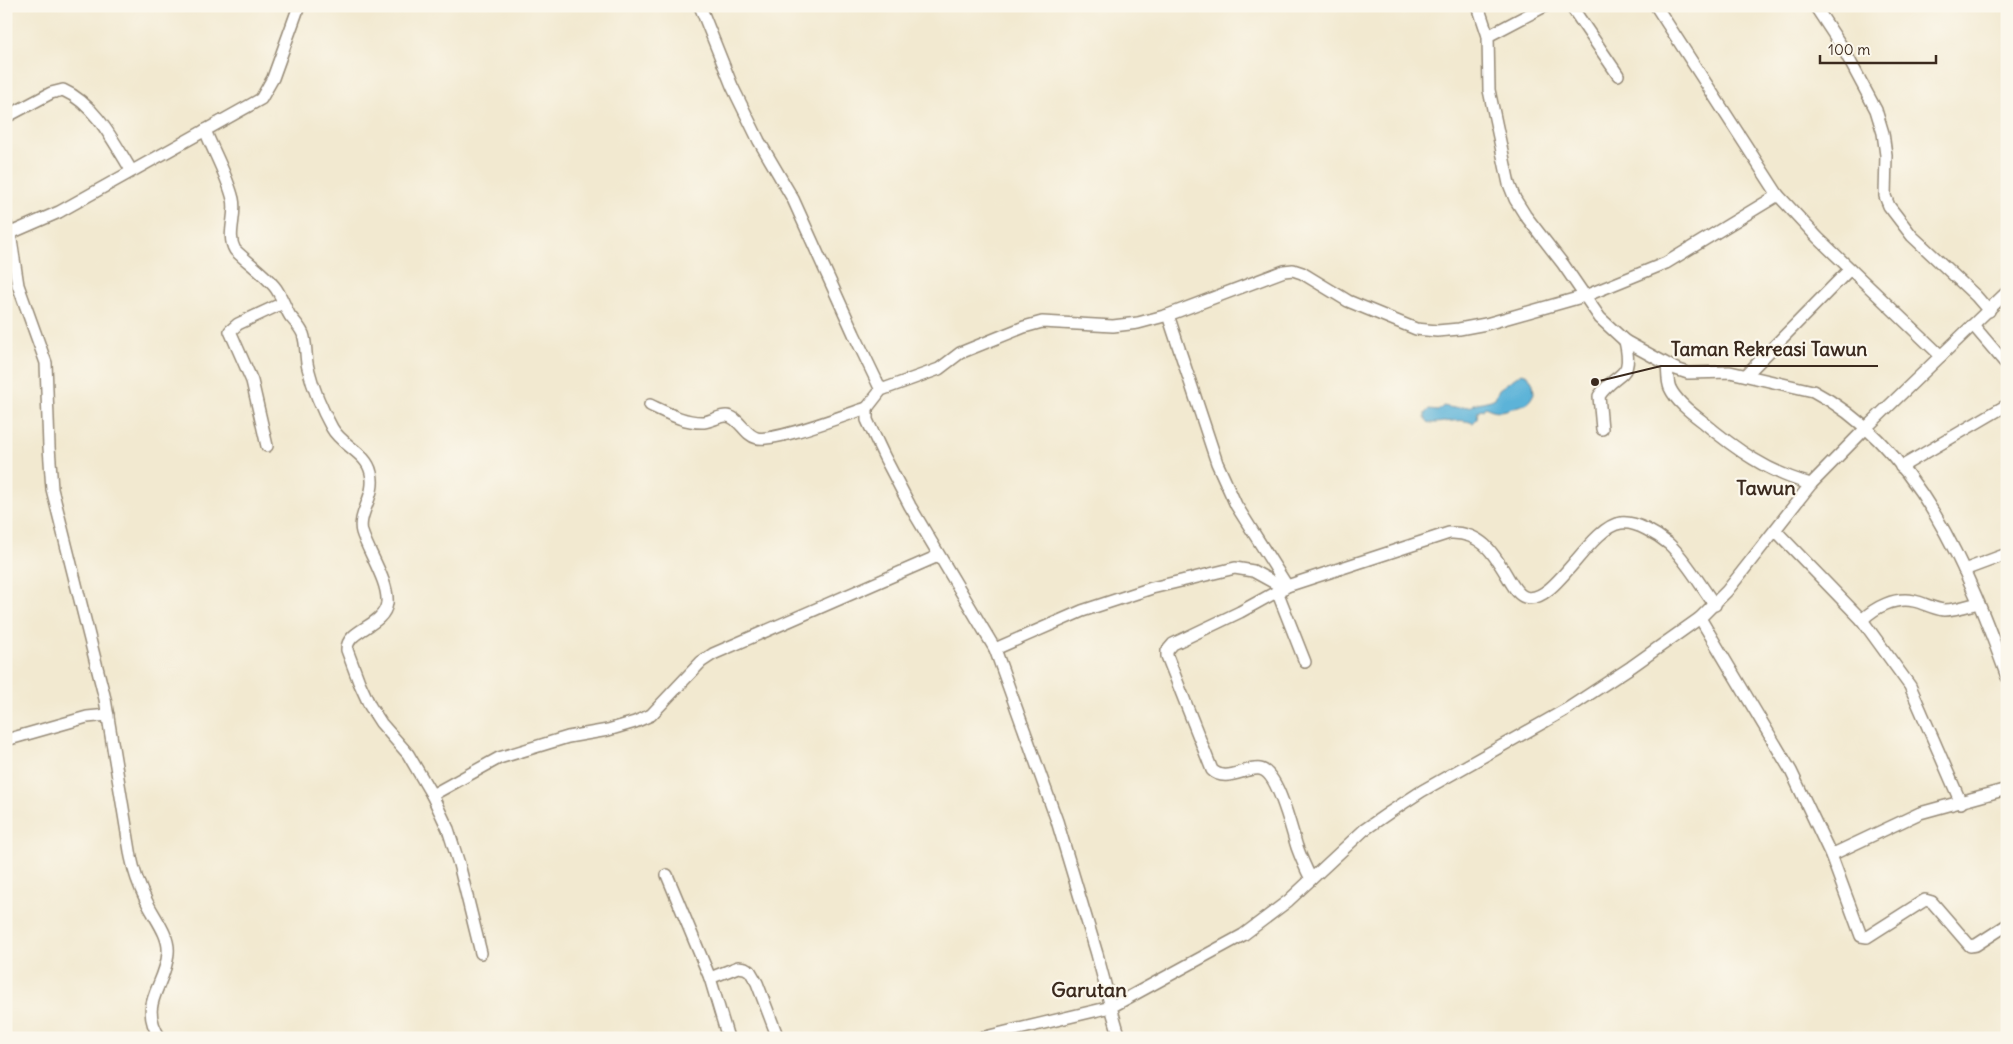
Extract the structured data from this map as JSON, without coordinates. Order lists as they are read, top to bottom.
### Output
{
  "districts": ["Tawun", "Garutan"],
  "places": ["Taman Rekreasi Tawun"],
  "scale_bar": "100 m"
}
